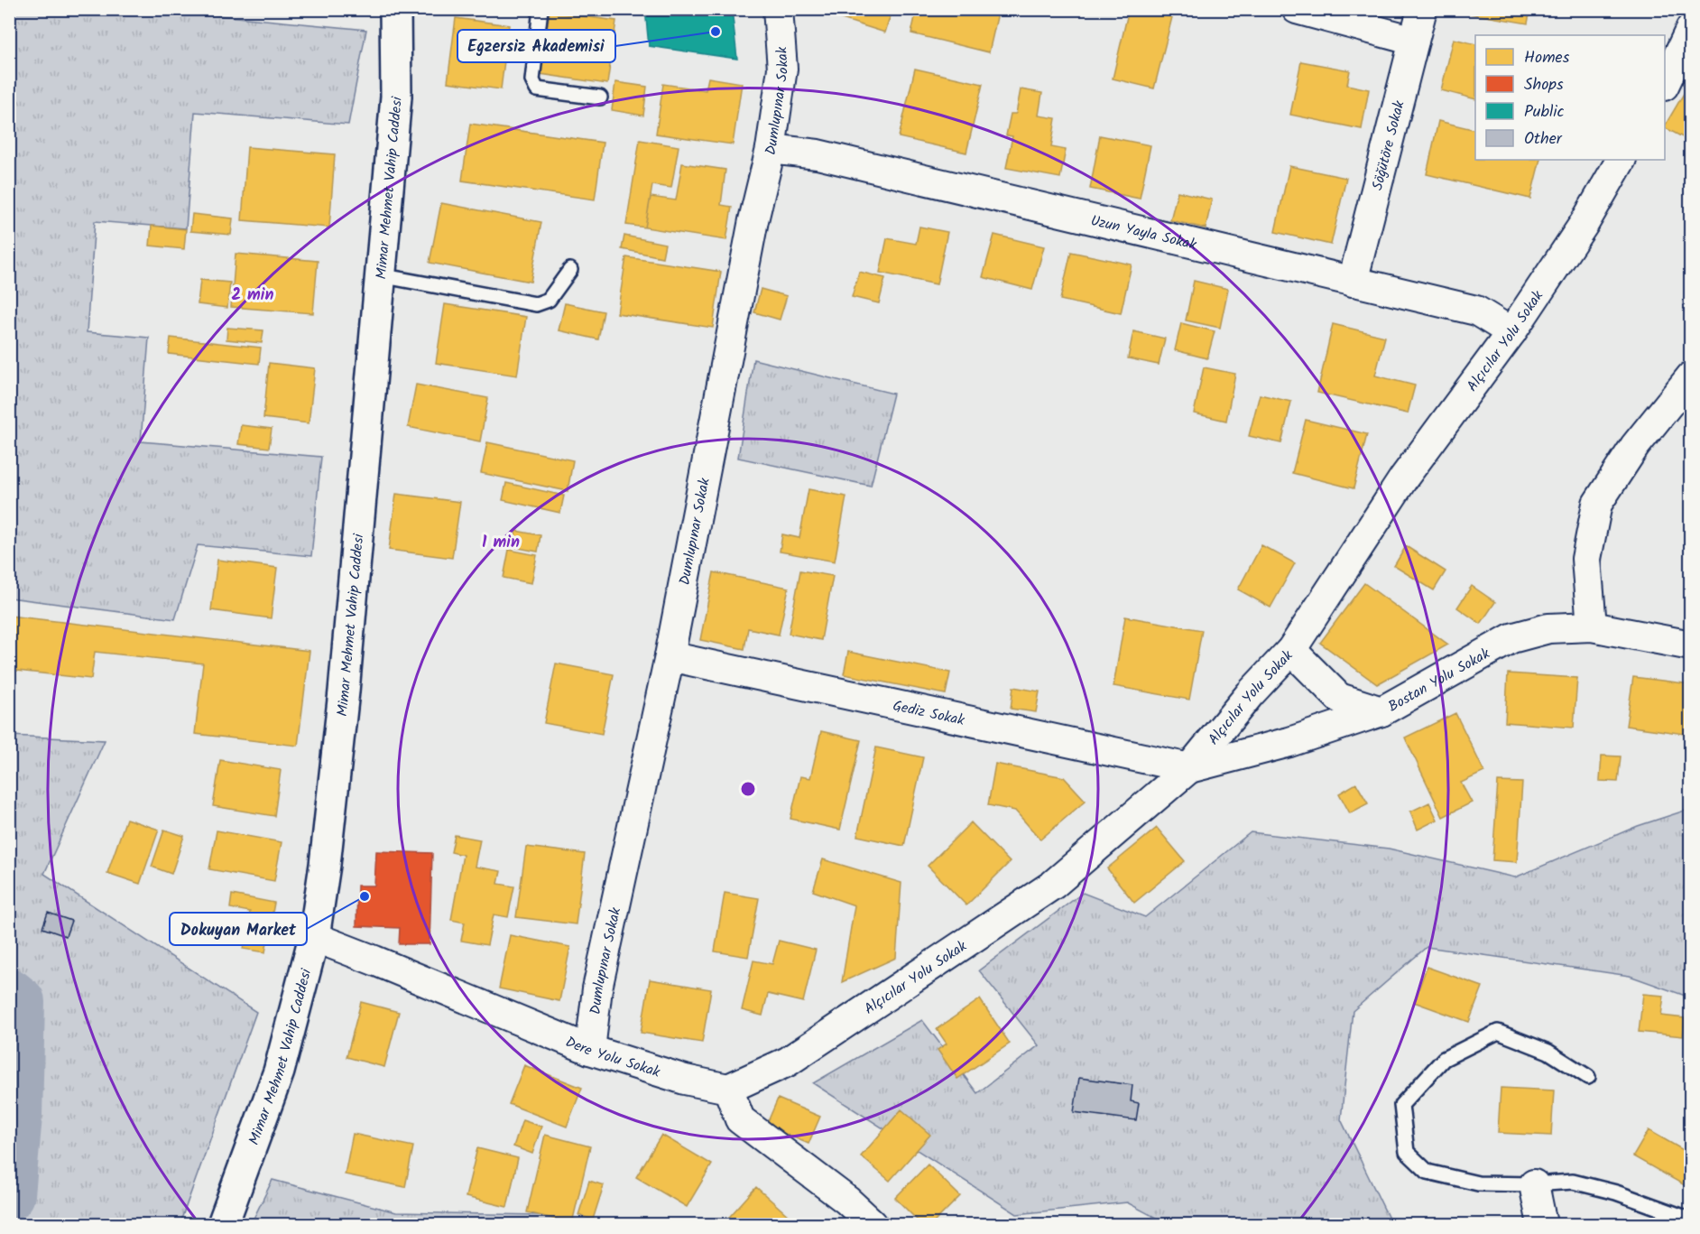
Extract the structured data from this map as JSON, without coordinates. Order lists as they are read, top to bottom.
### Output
{
  "streets": {
    "main road": ["Mimar Mehmet Vahip Caddesi"],
    "street": [
      "Dumlupınar Sokak",
      "Söğütöre Sokak",
      "Uzun Yayla Sokak",
      "Alçıcılar Yolu Sokak",
      "Bostan Yolu Sokak",
      "Gediz Sokak",
      "Dere Yolu Sokak"
    ]
  },
  "crossings": [
    ["Dumlupınar Sokak", "Uzun Yayla Sokak"],
    ["Dumlupınar Sokak", "Gediz Sokak"],
    ["Dumlupınar Sokak", "Dere Yolu Sokak"],
    ["Söğütöre Sokak", "Uzun Yayla Sokak"],
    ["Mimar Mehmet Vahip Caddesi", "Dere Yolu Sokak"],
    ["Uzun Yayla Sokak", "Alçıcılar Yolu Sokak"],
    ["Alçıcılar Yolu Sokak", "Bostan Yolu Sokak"],
    ["Alçıcılar Yolu Sokak", "Gediz Sokak"],
    ["Alçıcılar Yolu Sokak", "Dere Yolu Sokak"],
    ["Bostan Yolu Sokak", "Gediz Sokak"]
  ],
  "places": ["Egzersiz Akademisi", "Dokuyan Market"],
  "legend": [
    "Homes",
    "Shops",
    "Public",
    "Other"
  ],
  "rings": ["2 min", "1 min"]
}
